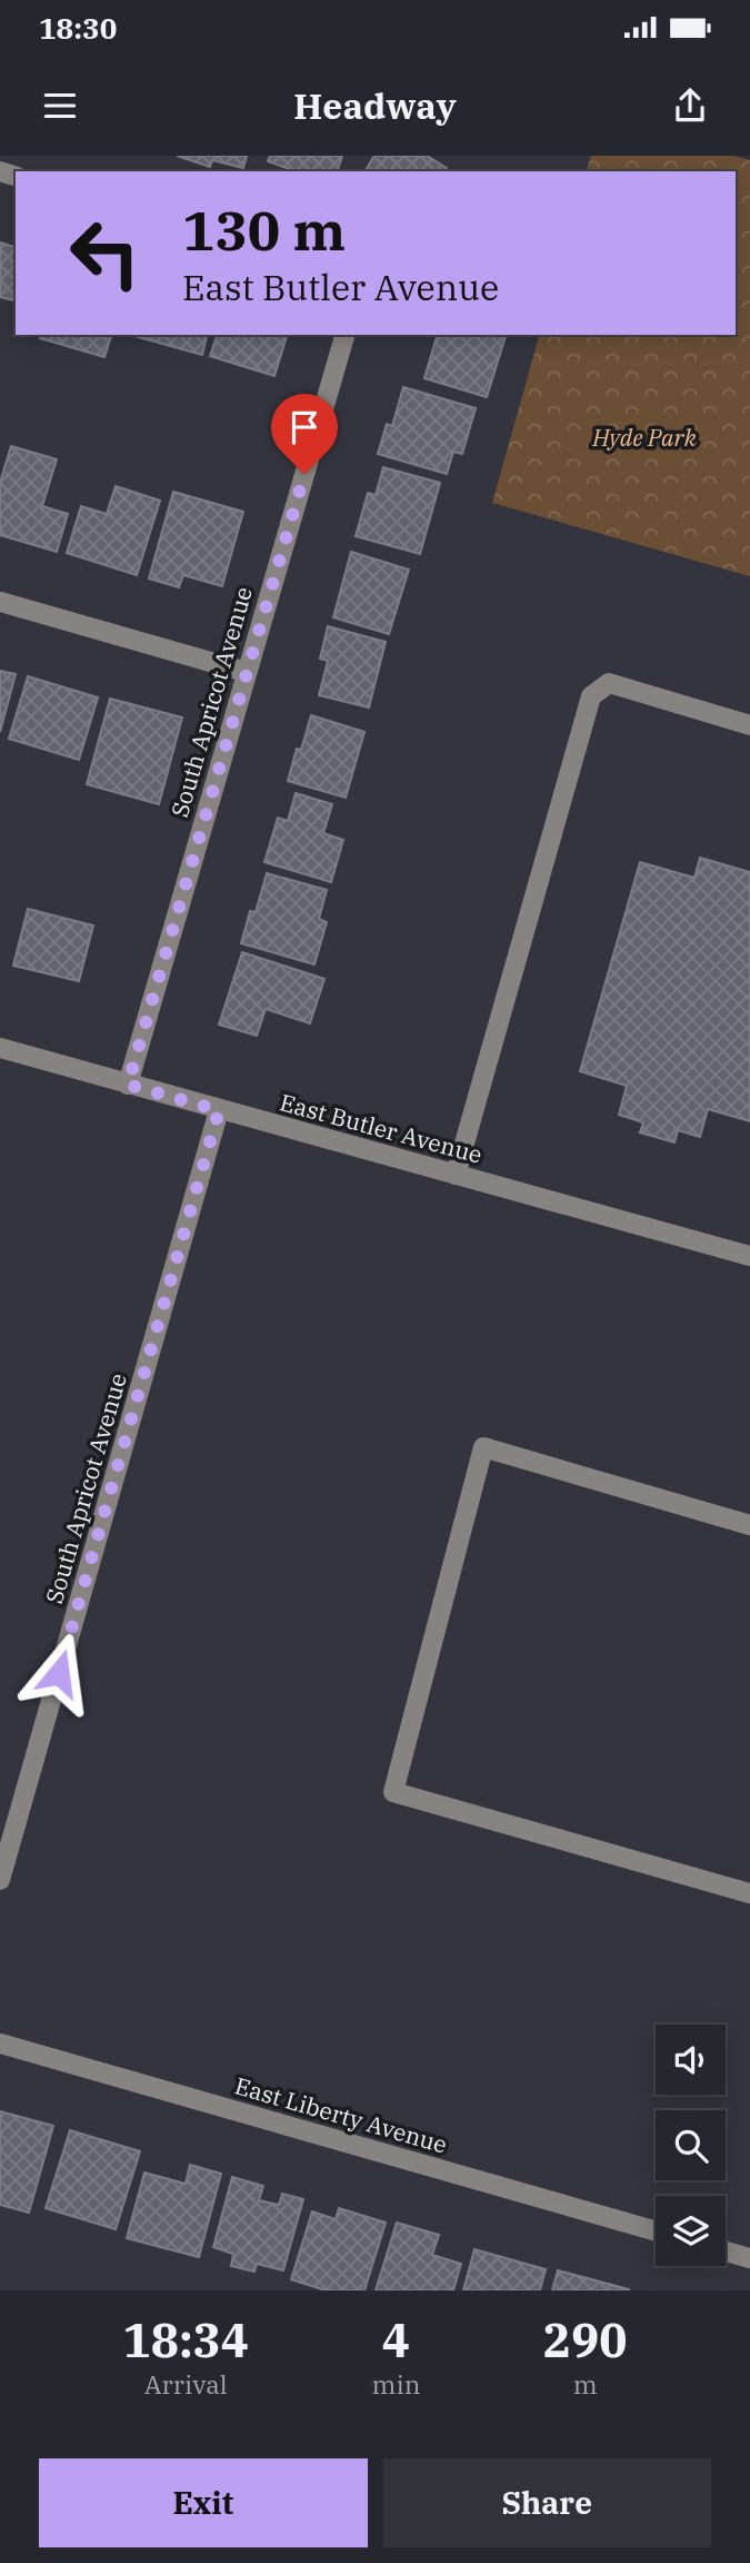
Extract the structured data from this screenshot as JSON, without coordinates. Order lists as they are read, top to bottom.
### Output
{
  "streets": {
    "street": ["South Apricot Avenue", "East Butler Avenue", "East Liberty Avenue"]
  },
  "crossings": [
    ["South Apricot Avenue", "East Butler Avenue"]
  ],
  "parks": ["Hyde Park"],
  "page": {
    "status": "18:30",
    "header": "Headway",
    "turn": ["130 m", "East Butler Avenue"],
    "eta": [
      "18:34",
      "Arrival",
      "4",
      "min",
      "290",
      "m"
    ],
    "buttons": ["Exit", "Share"]
  }
}
